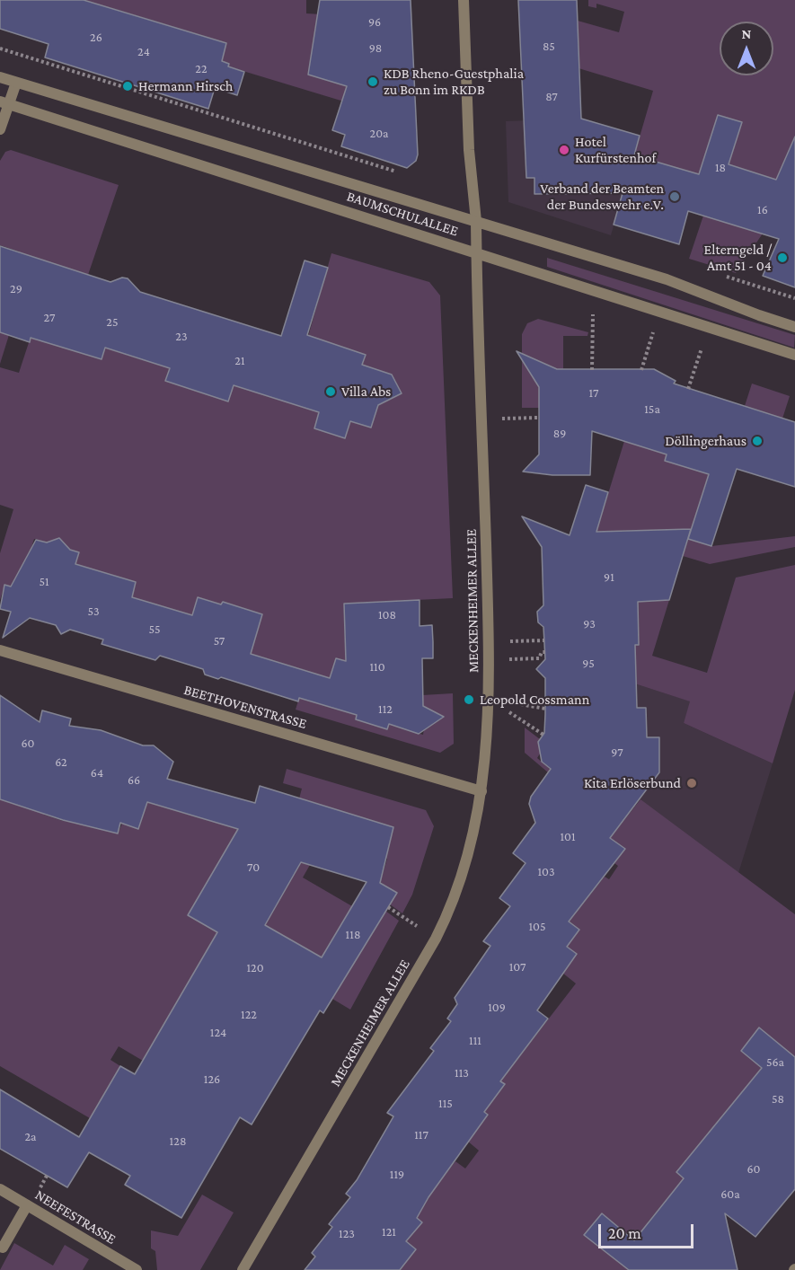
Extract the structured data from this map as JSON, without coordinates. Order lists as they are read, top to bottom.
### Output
{
  "streets": {
    "street": [
      "BAUMSCHULALLEE",
      "MECKENHEIMER ALLEE",
      "BEETHOVENSTRASSE",
      "NEEFESTRASSE"
    ]
  },
  "crossings": [
    ["BAUMSCHULALLEE", "MECKENHEIMER ALLEE"],
    ["MECKENHEIMER ALLEE", "BEETHOVENSTRASSE"]
  ],
  "places": [
    "KDB Rheno-Guestphalia zu Bonn im RKDB",
    "Hermann Hirsch",
    "Hotel Kurfürstenhof",
    "Verband der Beamten der Bundeswehr e.V.",
    "Elterngeld / Amt 51 - 04",
    "Villa Abs",
    "Döllingerhaus",
    "Leopold Cossmann",
    "Kita Erlöserbund"
  ],
  "house_numbers": [
    "96",
    "26",
    "85",
    "98",
    "24",
    "22",
    "87",
    "20a",
    "18",
    "16",
    "29",
    "27",
    "25",
    "23",
    "21",
    "17",
    "15a",
    "89",
    "91",
    "51",
    "53",
    "108",
    "93",
    "55",
    "57",
    "95",
    "110",
    "112",
    "60",
    "97",
    "62",
    "64",
    "66",
    "101",
    "70",
    "103",
    "105",
    "118",
    "107",
    "120",
    "109",
    "122",
    "124",
    "111",
    "56a",
    "113",
    "126",
    "58",
    "115",
    "117",
    "2a",
    "128",
    "60",
    "119",
    "60a",
    "121",
    "123"
  ],
  "scale_bar": "20 m",
  "north": "top"
}
